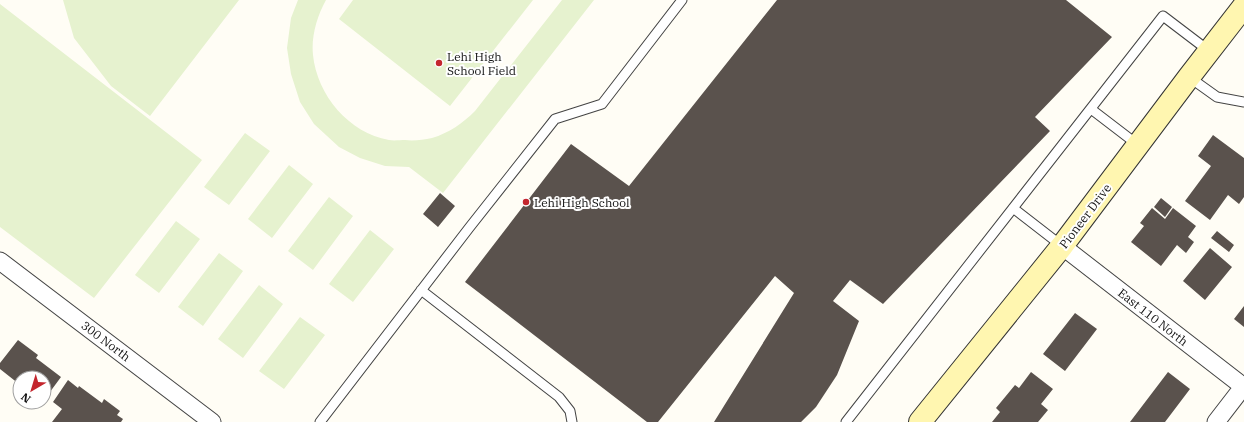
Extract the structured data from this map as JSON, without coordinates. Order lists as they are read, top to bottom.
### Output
{
  "streets": {
    "street": ["Pioneer Drive", "East 110 North", "300 North"]
  },
  "crossings": [
    ["Pioneer Drive", "East 110 North"]
  ],
  "places": ["Lehi High School Field", "Lehi High School"],
  "north": "bottom left"
}
